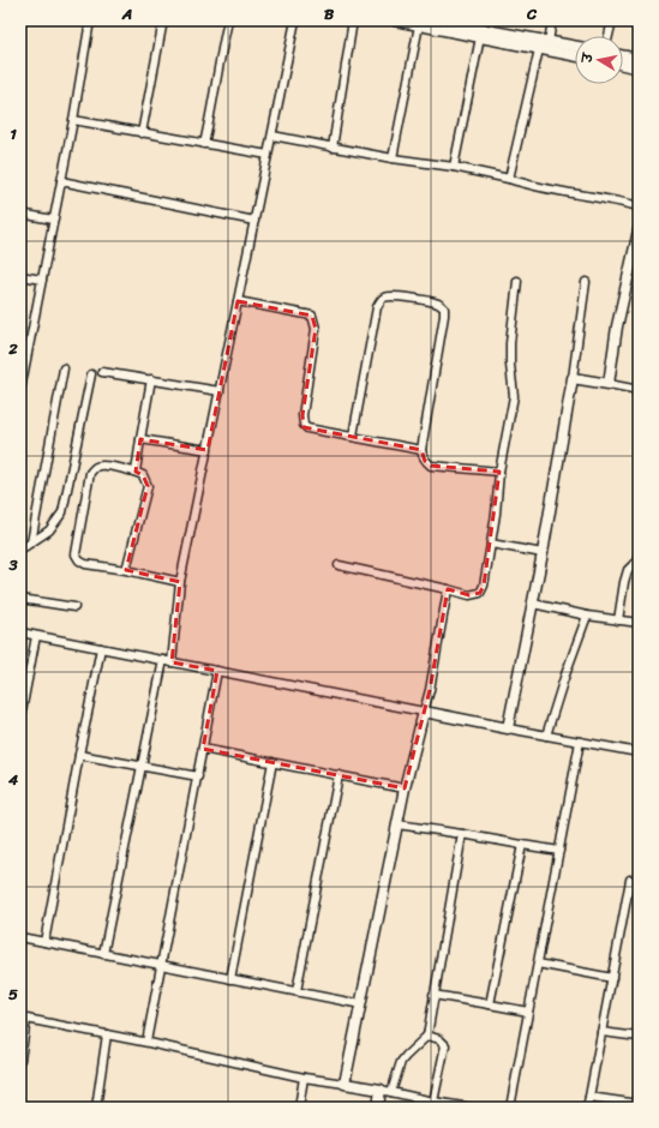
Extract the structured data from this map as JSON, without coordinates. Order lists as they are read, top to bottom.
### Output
{
  "north": "left",
  "grid": {
    "columns": ["A", "B", "C"],
    "rows": [
      "1",
      "2",
      "3",
      "4",
      "5"
    ]
  }
}
